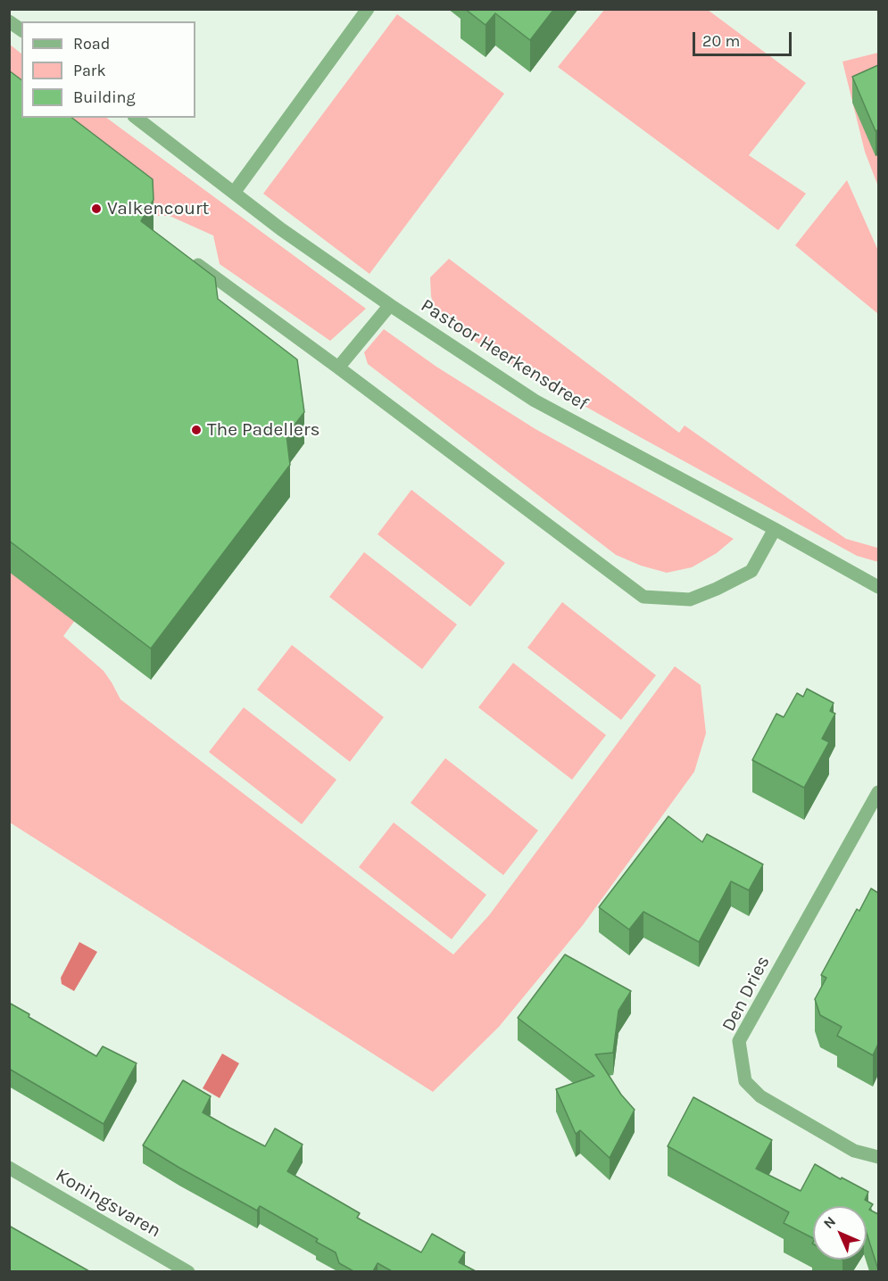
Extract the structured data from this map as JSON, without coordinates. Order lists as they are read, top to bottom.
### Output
{
  "streets": {
    "street": ["Pastoor Heerkensdreef", "Den Dries", "Koningsvaren"]
  },
  "places": ["Valkencourt", "The Padellers"],
  "legend": ["Road", "Park", "Building"],
  "scale_bar": "20 m",
  "north": "top left"
}
